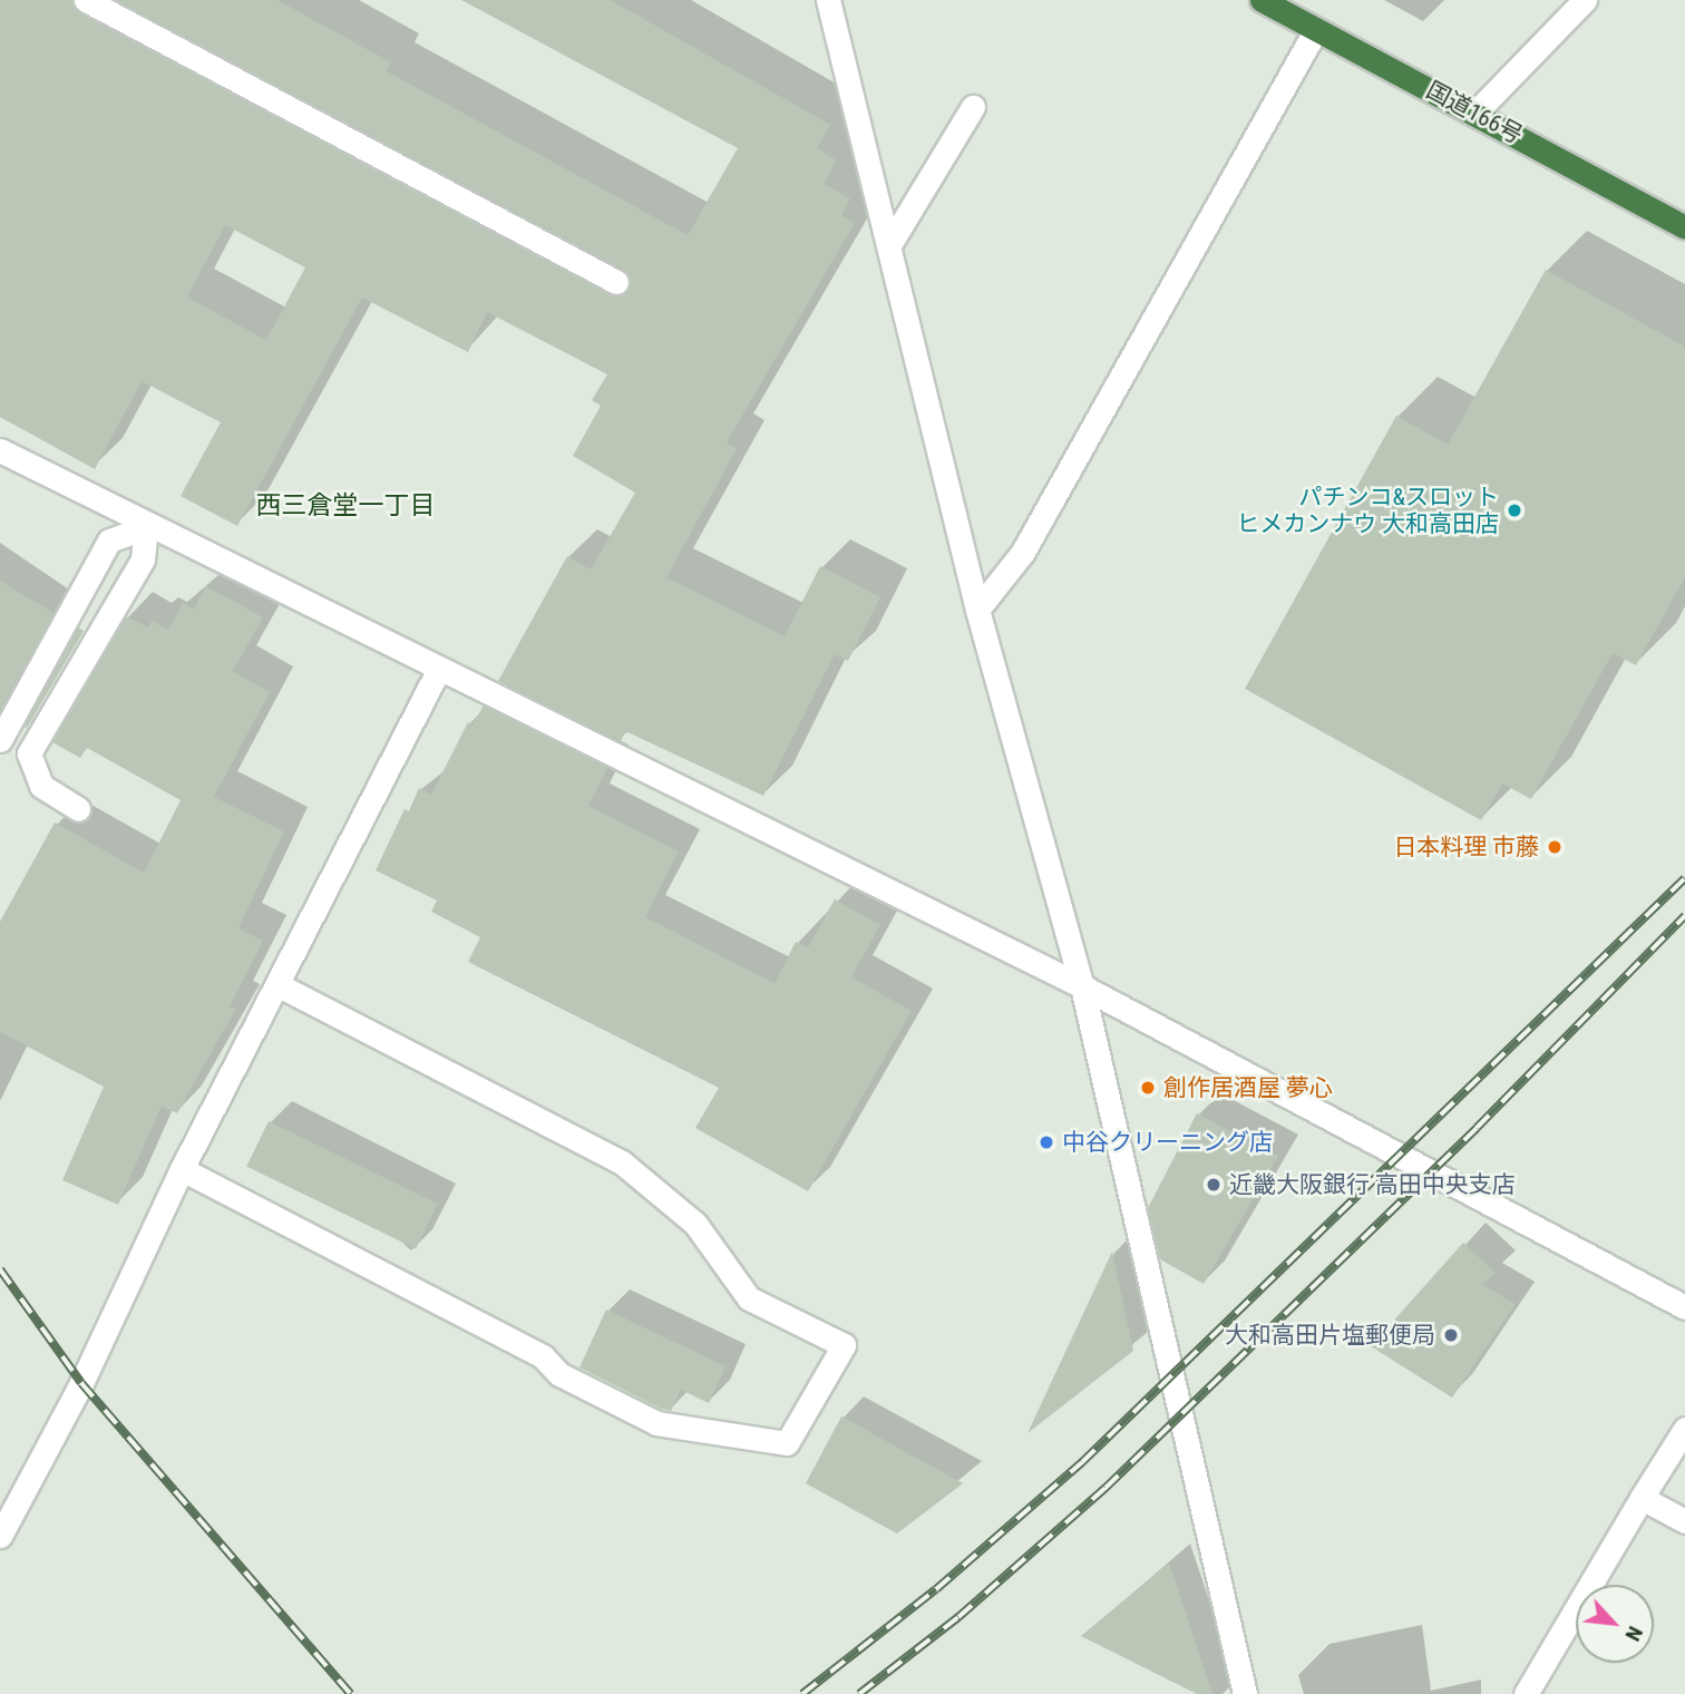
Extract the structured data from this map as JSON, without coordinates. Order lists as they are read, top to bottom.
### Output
{
  "streets": {
    "highway": ["国道166号"]
  },
  "districts": ["西三倉堂一丁目"],
  "places": [
    "パチンコ&スロット ヒメカンナウ 大和高田店",
    "日本料理 市藤",
    "創作居酒屋 夢心",
    "中谷クリーニング店",
    "近畿大阪銀行 高田中央支店",
    "大和高田片塩郵便局"
  ],
  "north": "bottom right"
}
